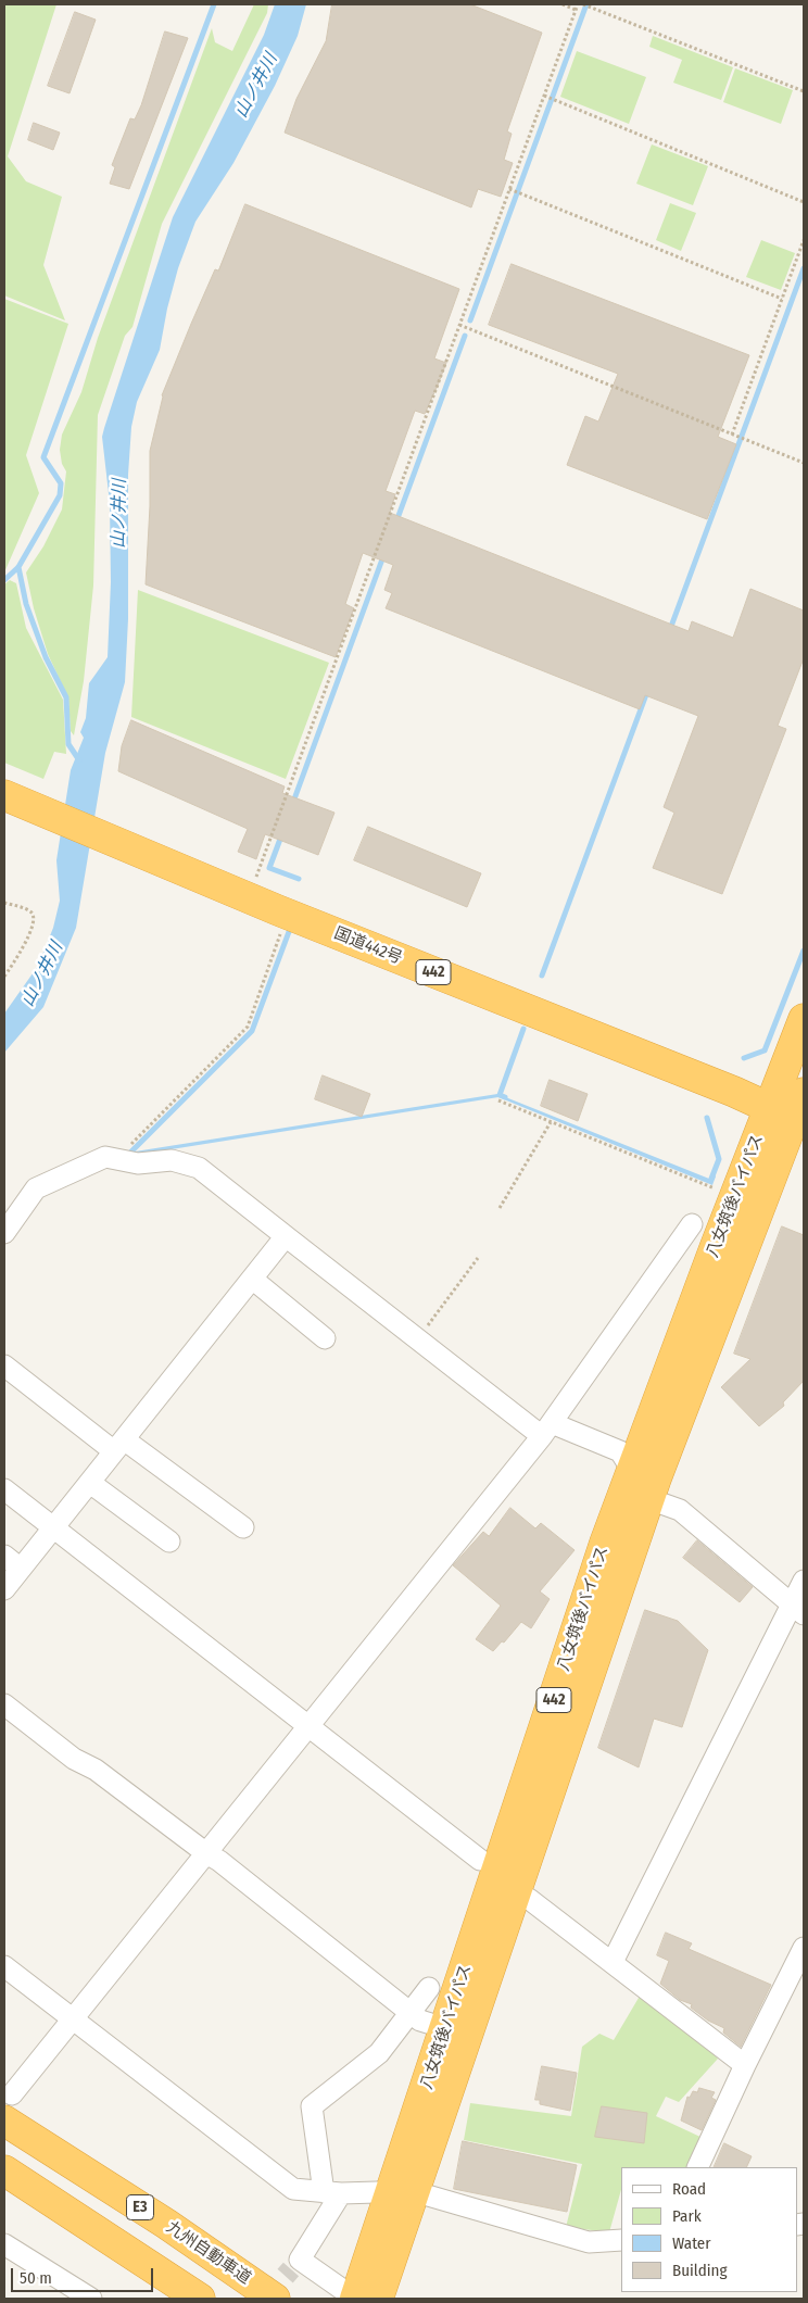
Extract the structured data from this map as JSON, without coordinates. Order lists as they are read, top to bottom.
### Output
{
  "streets": {
    "highway": [
      "国道442号",
      "442",
      "八女筑後バイパス",
      "E3",
      "九州自動車道"
    ]
  },
  "crossings": [
    ["国道442号", "八女筑後バイパス"]
  ],
  "water": ["山ノ井川"],
  "legend": [
    "Road",
    "Park",
    "Water",
    "Building"
  ],
  "scale_bar": "50 m"
}
